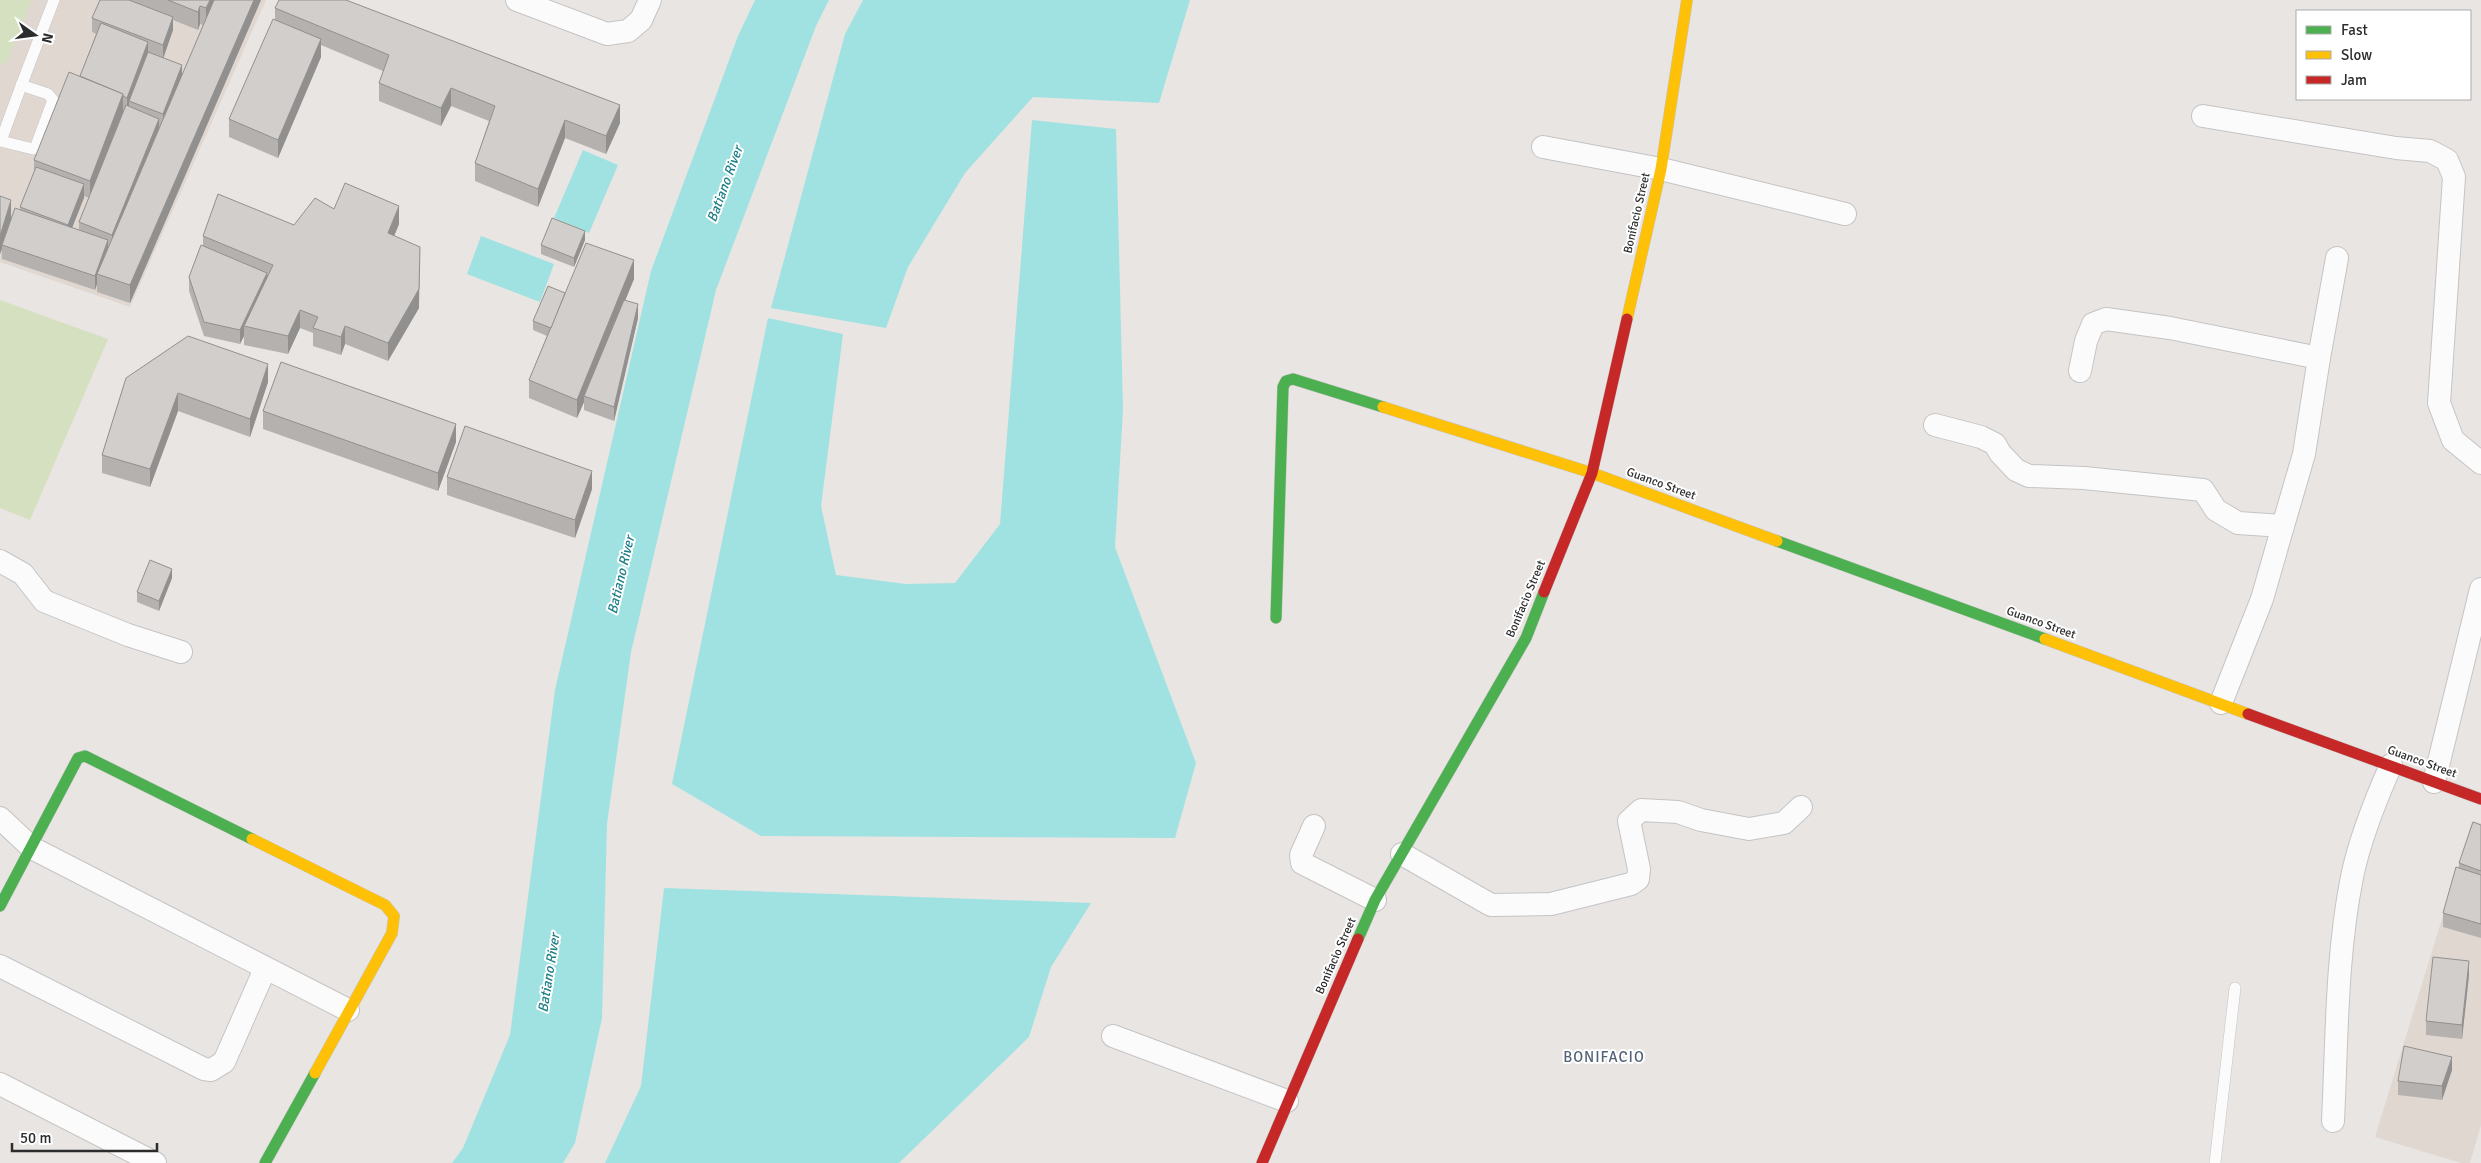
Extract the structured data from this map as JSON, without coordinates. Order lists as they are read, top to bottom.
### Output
{
  "streets": {
    "street": ["Bonifacio Street", "Guanco Street"]
  },
  "crossings": [
    ["Bonifacio Street", "Guanco Street"]
  ],
  "districts": ["BONIFACIO"],
  "water": ["Batiano River"],
  "legend": ["Fast", "Slow", "Jam"],
  "scale_bar": "50 m",
  "north": "right"
}
